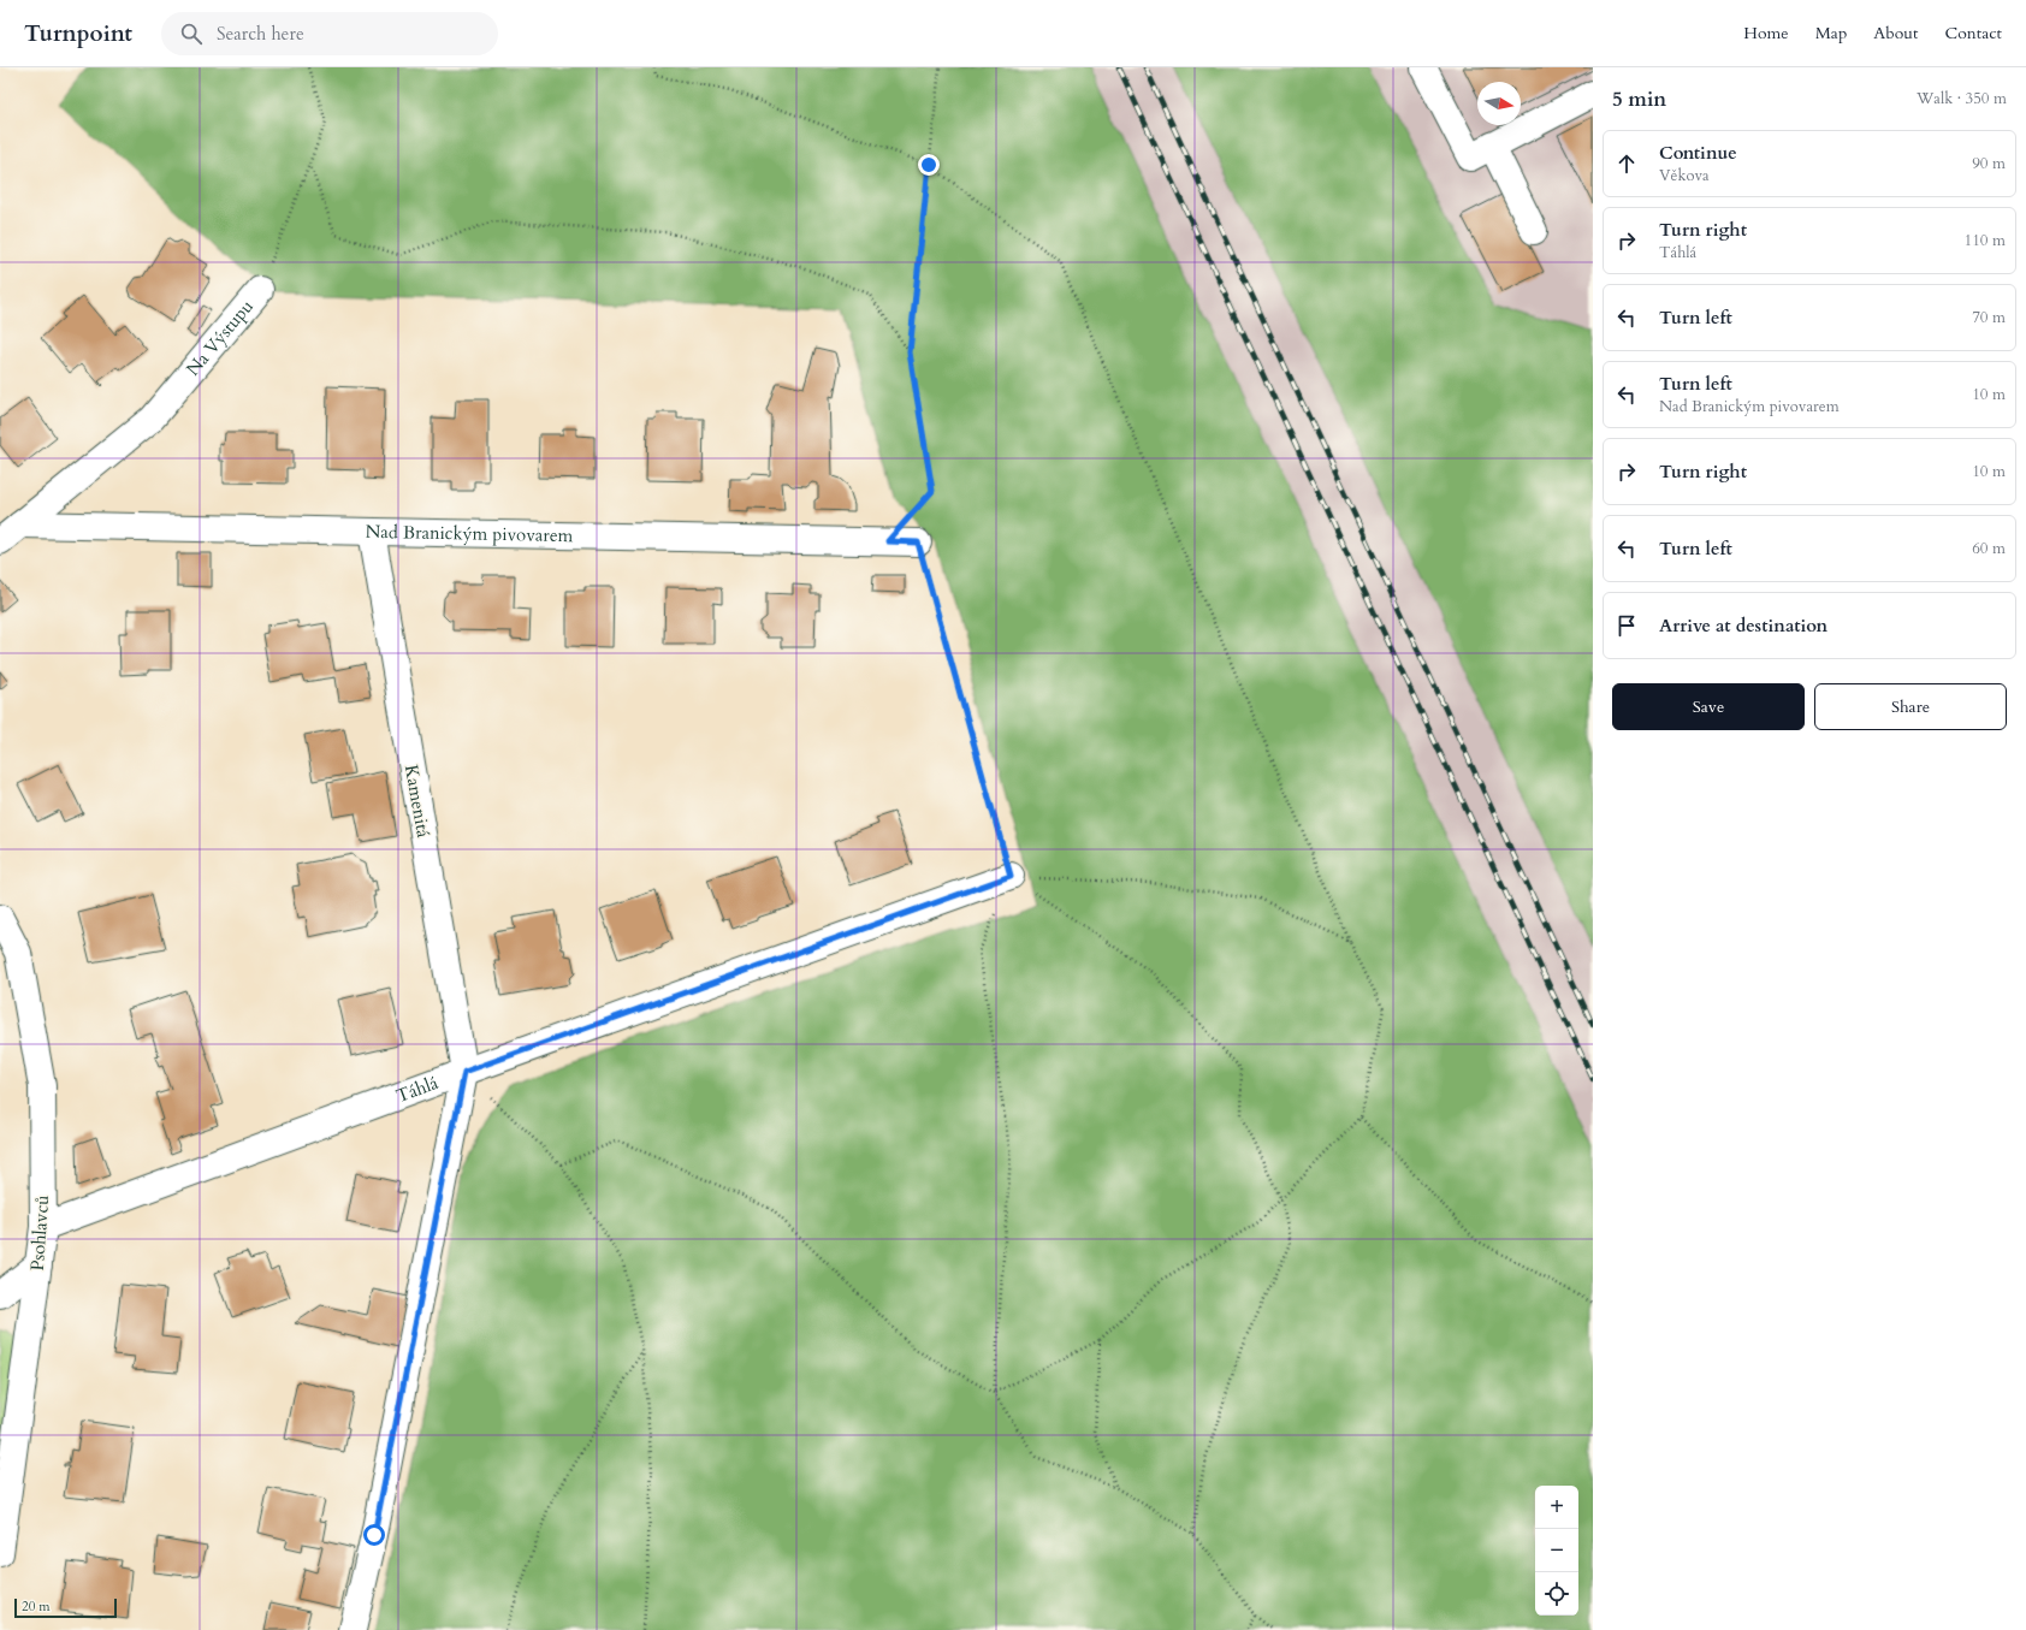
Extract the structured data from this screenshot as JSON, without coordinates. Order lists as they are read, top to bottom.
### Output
{
  "streets": {
    "street": [
      "Na Výstupu",
      "Nad Branickým pivovarem",
      "Kamenitá",
      "Táhlá",
      "Psohlavců"
    ]
  },
  "crossings": [
    ["Na Výstupu", "Nad Branickým pivovarem"],
    ["Nad Branickým pivovarem", "Kamenitá"],
    ["Kamenitá", "Táhlá"],
    ["Táhlá", "Psohlavců"]
  ],
  "scale_bar": "20 m",
  "north": "right",
  "page": {
    "header": "Turnpoint",
    "search": "Search here",
    "nav": [
      "Home",
      "Map",
      "About",
      "Contact"
    ],
    "heading": ["5 min", "Walk · 350 m"],
    "list": [
      ["Continue", "Věkova", "90 m"],
      ["Turn right", "Táhlá", "110 m"],
      ["Turn left", "70 m"],
      ["Turn left", "Nad Branickým pivovarem", "10 m"],
      ["Turn right", "10 m"],
      ["Turn left", "60 m"],
      "Arrive at destination"
    ],
    "buttons": ["Save", "Share"],
    "map_buttons": ["+", "−"],
    "scale": "20 m"
  }
}
